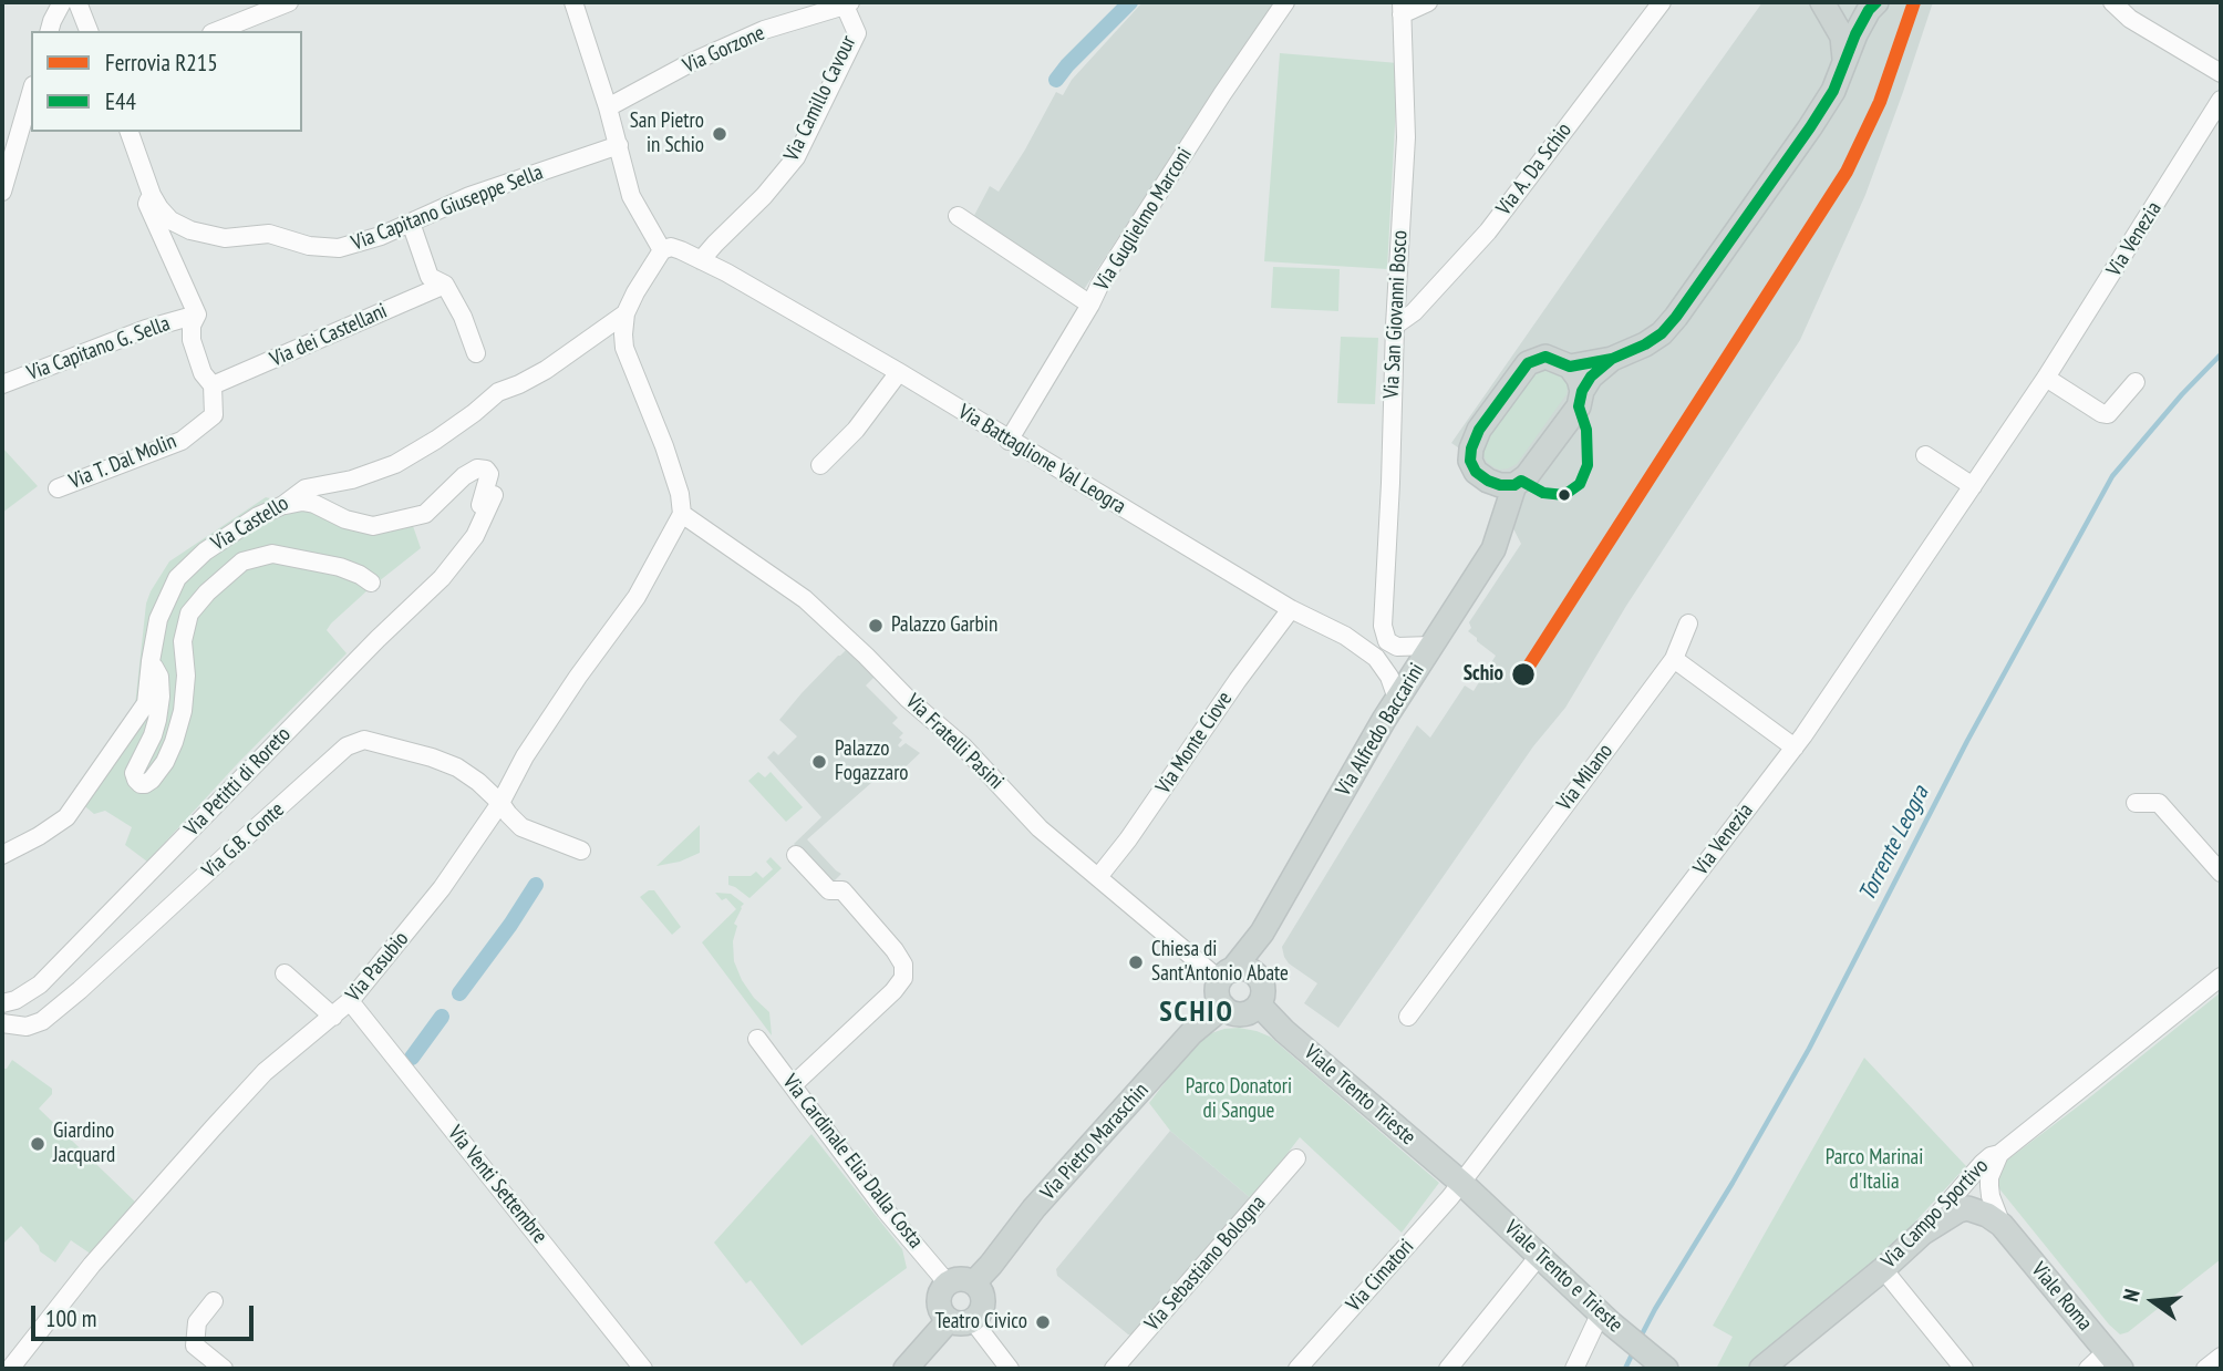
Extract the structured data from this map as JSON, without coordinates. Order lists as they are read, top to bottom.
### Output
{
  "streets": {
    "main road": [
      "Via Alfredo Baccarini",
      "Viale Trento Trieste",
      "Via Pietro Maraschin",
      "Via Campo Sportivo",
      "Viale Trento e Trieste",
      "Viale Roma"
    ],
    "street": [
      "Via Gorzone",
      "Via Camillo Cavour",
      "Via A. Da Schio",
      "Via Capitano Giuseppe Sella",
      "Via Guglielmo Marconi",
      "Via Venezia",
      "Via San Giovanni Bosco",
      "Via dei Castellani",
      "Via Capitano G. Sella",
      "Via Battaglione Val Leogra",
      "Via T. Dal Molin",
      "Via Castello",
      "Via Fratelli Pasini",
      "Via Monte Ciove",
      "Via Milano",
      "Via Petitti di Roreto",
      "Via G.B. Conte",
      "Via Pasubio",
      "Via Cardinale Elia Dalla Costa",
      "Via Venti Settembre",
      "Via Sebastiano Bologna",
      "Via Cimatori"
    ]
  },
  "crossings": [
    ["Via Gorzone", "Via Camillo Cavour"],
    ["Via Camillo Cavour", "Via Battaglione Val Leogra"],
    ["Via A. Da Schio", "Via San Giovanni Bosco"],
    ["Via Guglielmo Marconi", "Via Battaglione Val Leogra"],
    ["Via Venezia", "Viale Trento Trieste"],
    ["Via Venezia", "Via Cimatori"],
    ["Via Venezia", "Viale Trento e Trieste"],
    ["Via dei Castellani", "Via T. Dal Molin"],
    ["Via Battaglione Val Leogra", "Via Alfredo Baccarini"],
    ["Via Battaglione Val Leogra", "Via Monte Ciove"],
    ["Via Castello", "Via Petitti di Roreto"],
    ["Via Alfredo Baccarini", "Via Fratelli Pasini"],
    ["Via Alfredo Baccarini", "Viale Trento Trieste"],
    ["Via Alfredo Baccarini", "Via Pietro Maraschin"],
    ["Via Fratelli Pasini", "Via Monte Ciove"],
    ["Via Fratelli Pasini", "Via Pasubio"],
    ["Via Fratelli Pasini", "Viale Trento Trieste"],
    ["Via Fratelli Pasini", "Via Pietro Maraschin"],
    ["Via G.B. Conte", "Via Pasubio"],
    ["Via Pasubio", "Via Venti Settembre"],
    ["Viale Trento Trieste", "Via Pietro Maraschin"],
    ["Viale Trento Trieste", "Via Cimatori"],
    ["Viale Trento Trieste", "Viale Trento e Trieste"],
    ["Via Pietro Maraschin", "Via Cardinale Elia Dalla Costa"],
    ["Via Cimatori", "Viale Trento e Trieste"]
  ],
  "districts": ["SCHIO"],
  "water": ["Torrente Leogra"],
  "parks": ["Parco Donatori di Sangue", "Parco Marinai d'Italia"],
  "places": [
    "San Pietro in Schio",
    "Palazzo Garbin",
    "Schio",
    "Palazzo Fogazzaro",
    "Chiesa di Sant'Antonio Abate",
    "Giardino Jacquard",
    "Teatro Civico"
  ],
  "lines": ["rail line R215", "transit line E44"],
  "legend": ["Ferrovia R215", "E44"],
  "scale_bar": "100 m",
  "north": "left"
}
